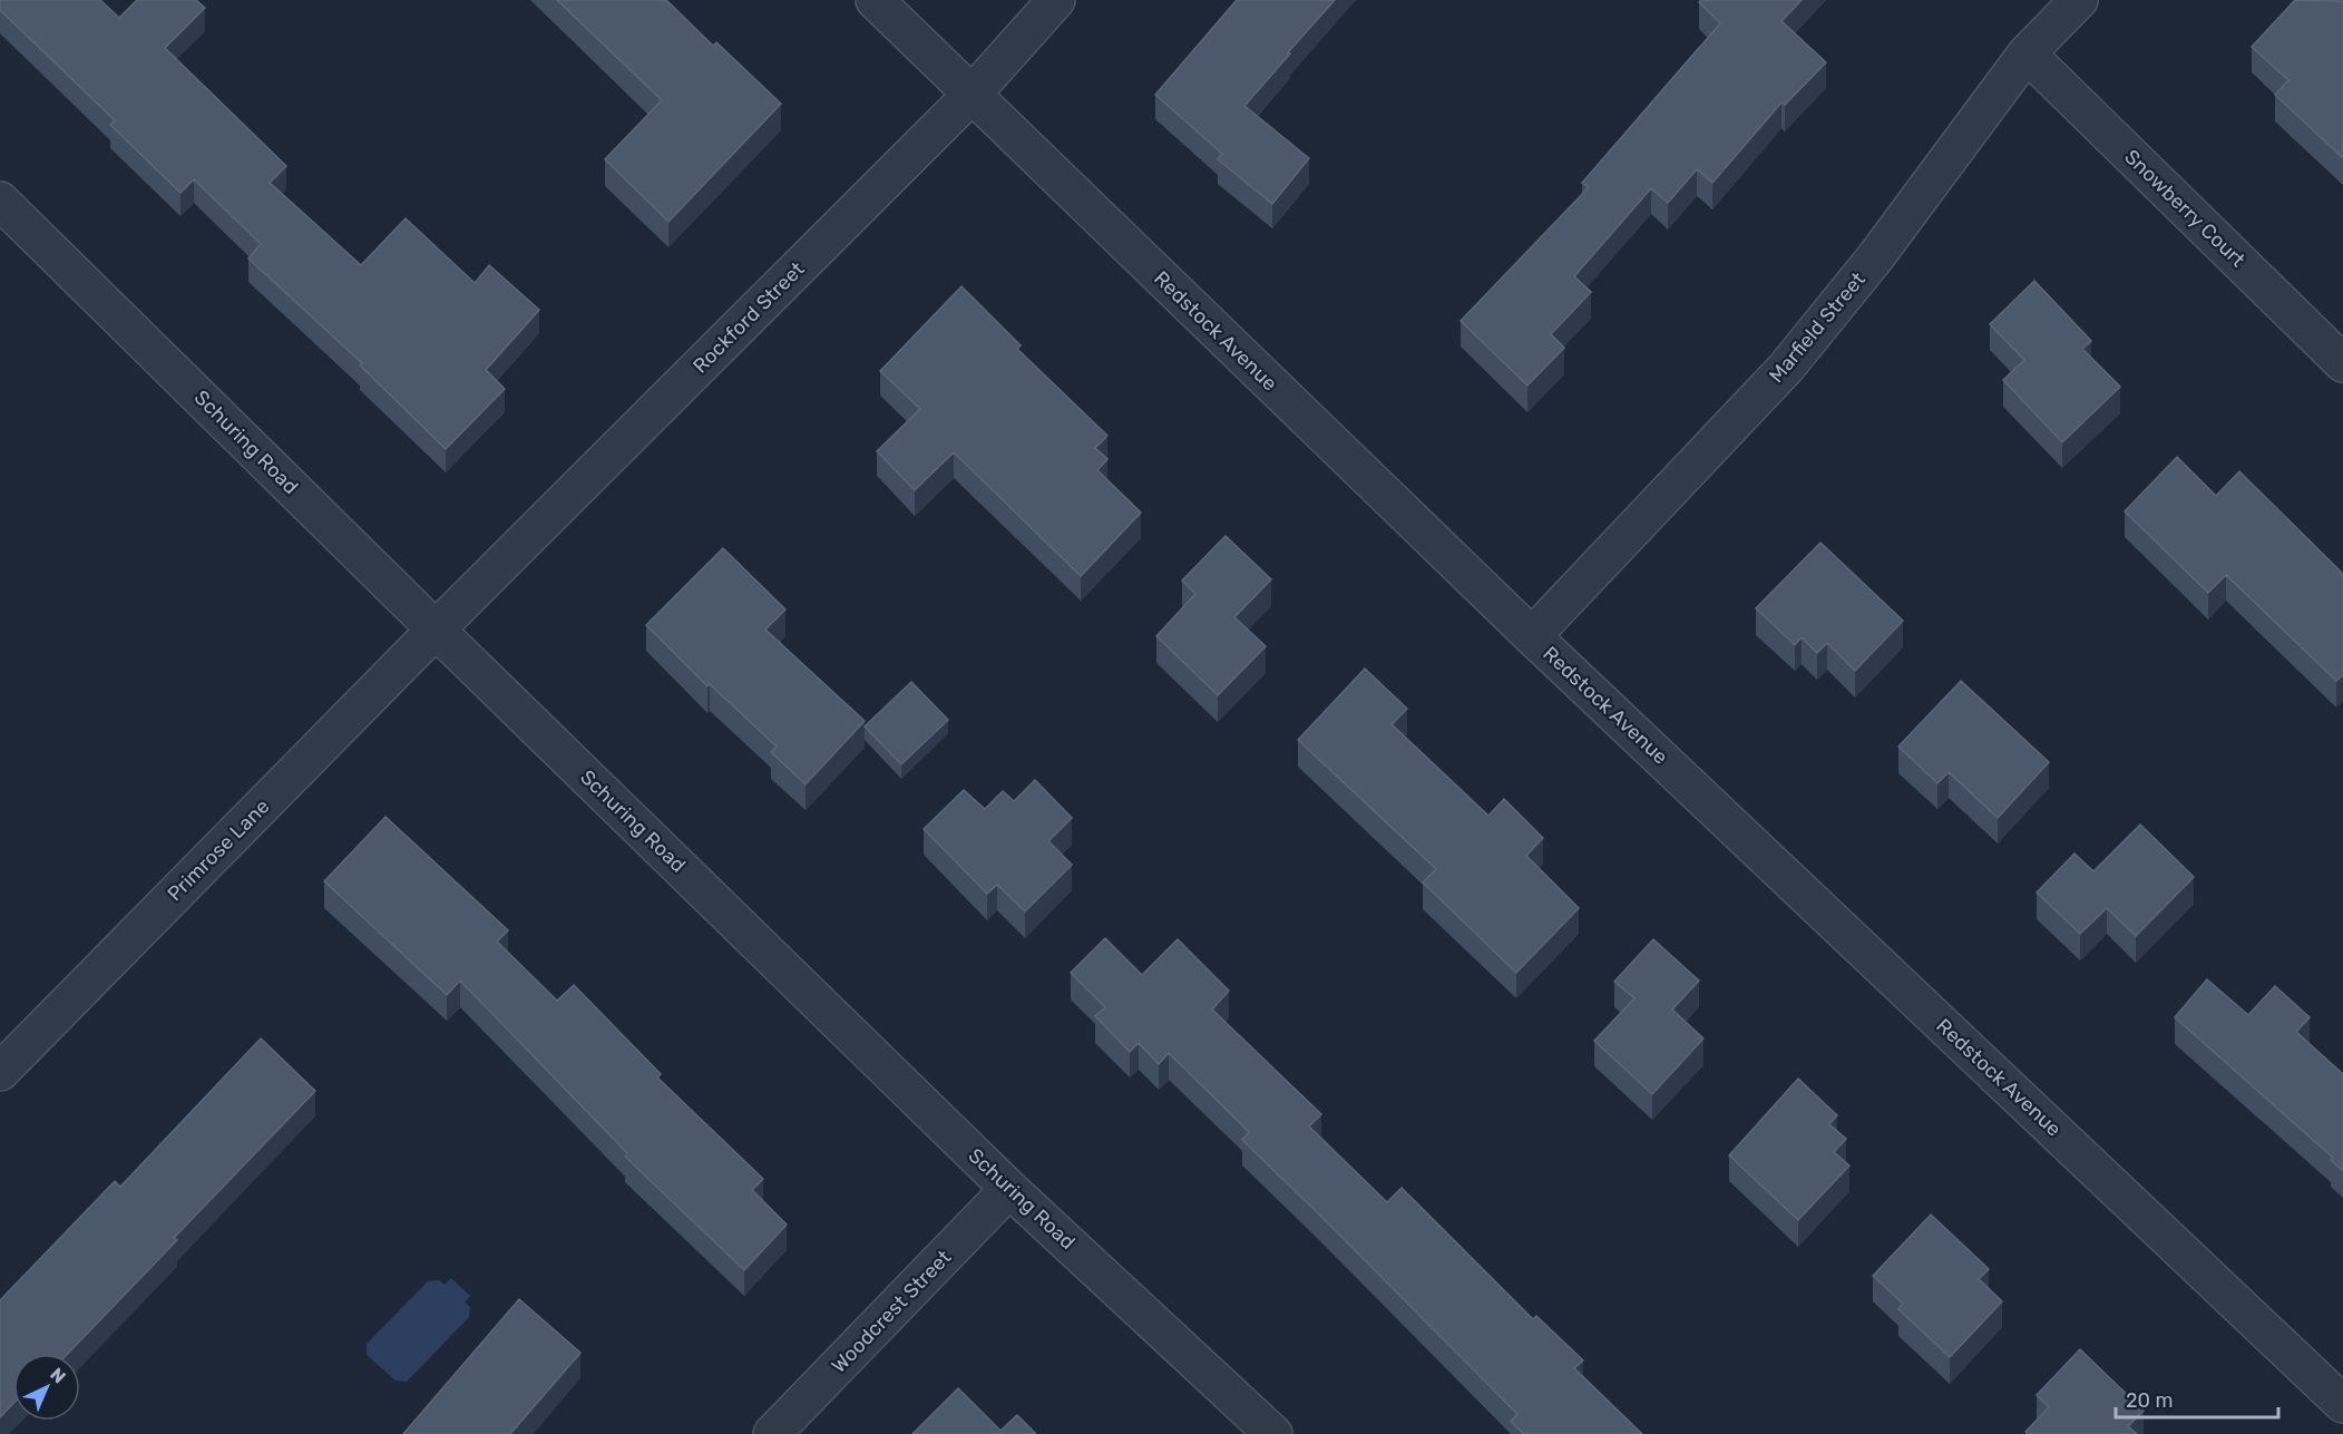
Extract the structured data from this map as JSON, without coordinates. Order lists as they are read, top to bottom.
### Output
{
  "streets": {
    "street": [
      "Snowberry Court",
      "Rockford Street",
      "Marfield Street",
      "Redstock Avenue",
      "Schuring Road",
      "Primrose Lane",
      "Woodcrest Street"
    ]
  },
  "crossings": [
    ["Snowberry Court", "Marfield Street"],
    ["Rockford Street", "Redstock Avenue"],
    ["Rockford Street", "Schuring Road"],
    ["Rockford Street", "Primrose Lane"],
    ["Marfield Street", "Redstock Avenue"],
    ["Schuring Road", "Primrose Lane"],
    ["Schuring Road", "Woodcrest Street"]
  ],
  "scale_bar": "20 m",
  "north": "top right"
}
